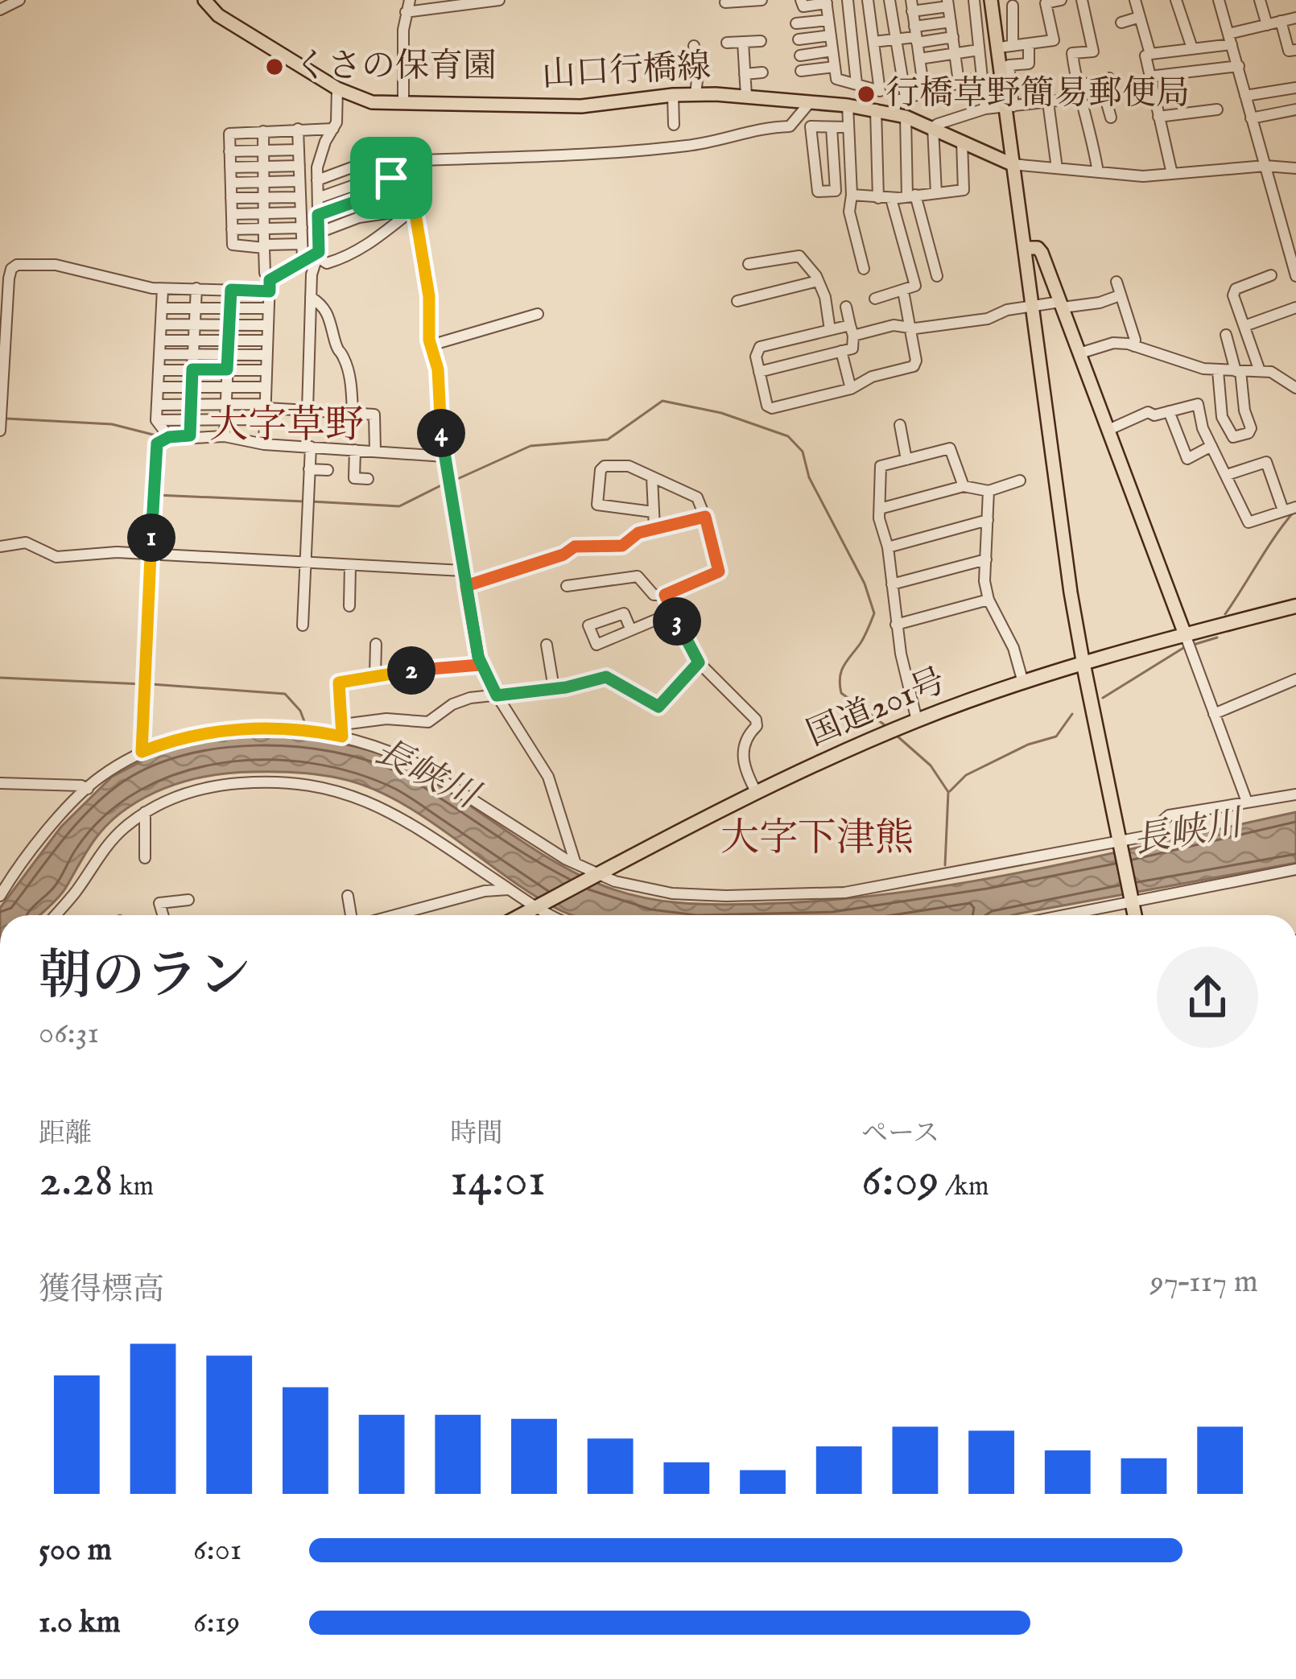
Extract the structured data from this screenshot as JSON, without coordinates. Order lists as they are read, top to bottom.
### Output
{
  "streets": {
    "highway": ["国道201号"],
    "main road": ["山口行橋線"]
  },
  "districts": ["大字草野", "大字下津熊"],
  "water": ["長峡川"],
  "places": ["くさの保育園", "行橋草野簡易郵便局"],
  "page": {
    "pins": [
      "4",
      "1",
      "3",
      "2"
    ],
    "heading": ["朝のラン", "06:31"],
    "stats": [
      ["距離", "2.28 km"],
      ["時間", "14:01"],
      ["ペース", "6:09 /km"]
    ],
    "chart": ["獲得標高", "97–117 m"],
    "list": [
      {
        "name": "500 m",
        "note": "6:01"
      },
      {
        "name": "1.0 km",
        "note": "6:19"
      }
    ]
  }
}
